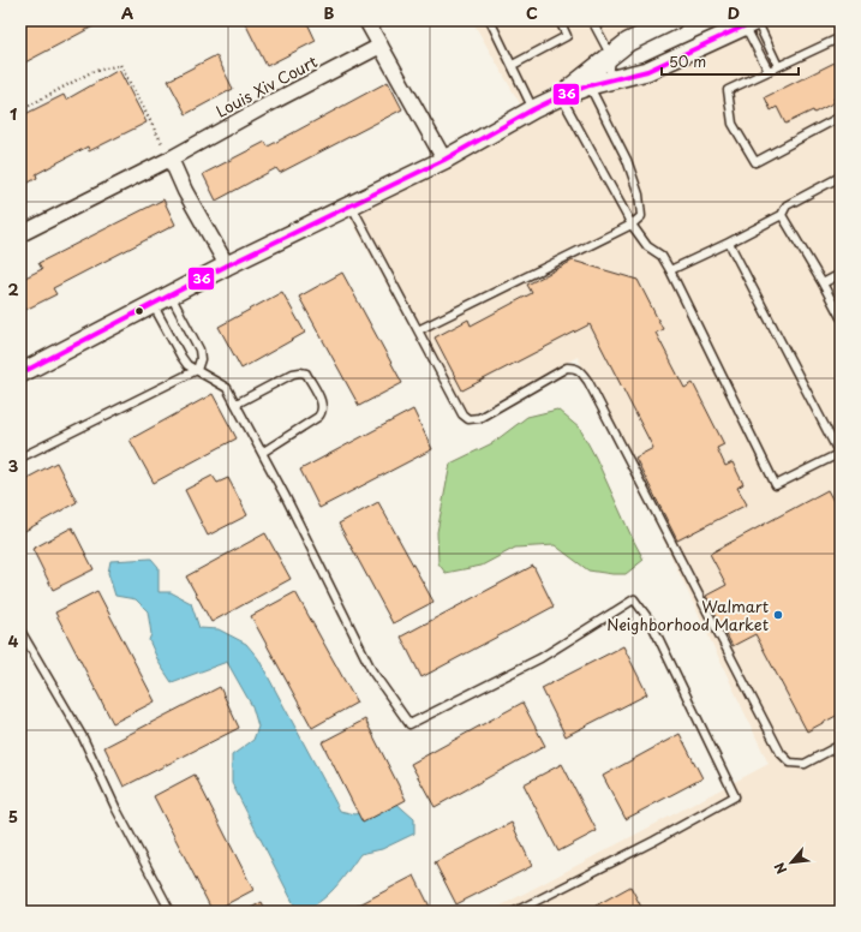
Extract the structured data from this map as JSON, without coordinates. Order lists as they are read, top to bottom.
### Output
{
  "streets": {
    "street": ["Louis Xiv Court"]
  },
  "places": ["Walmart Neighborhood Market"],
  "lines": ["transit line 36"],
  "scale_bar": "50 m",
  "north": "bottom left",
  "grid": {
    "columns": [
      "A",
      "B",
      "C",
      "D"
    ],
    "rows": [
      "1",
      "2",
      "3",
      "4",
      "5"
    ]
  }
}
